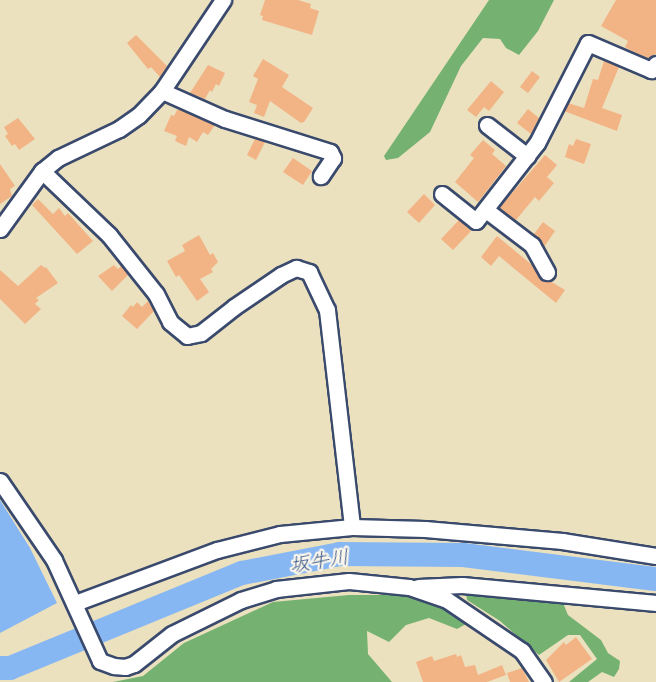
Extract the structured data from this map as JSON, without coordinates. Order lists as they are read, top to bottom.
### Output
{
  "water": ["坂牛川"]
}
